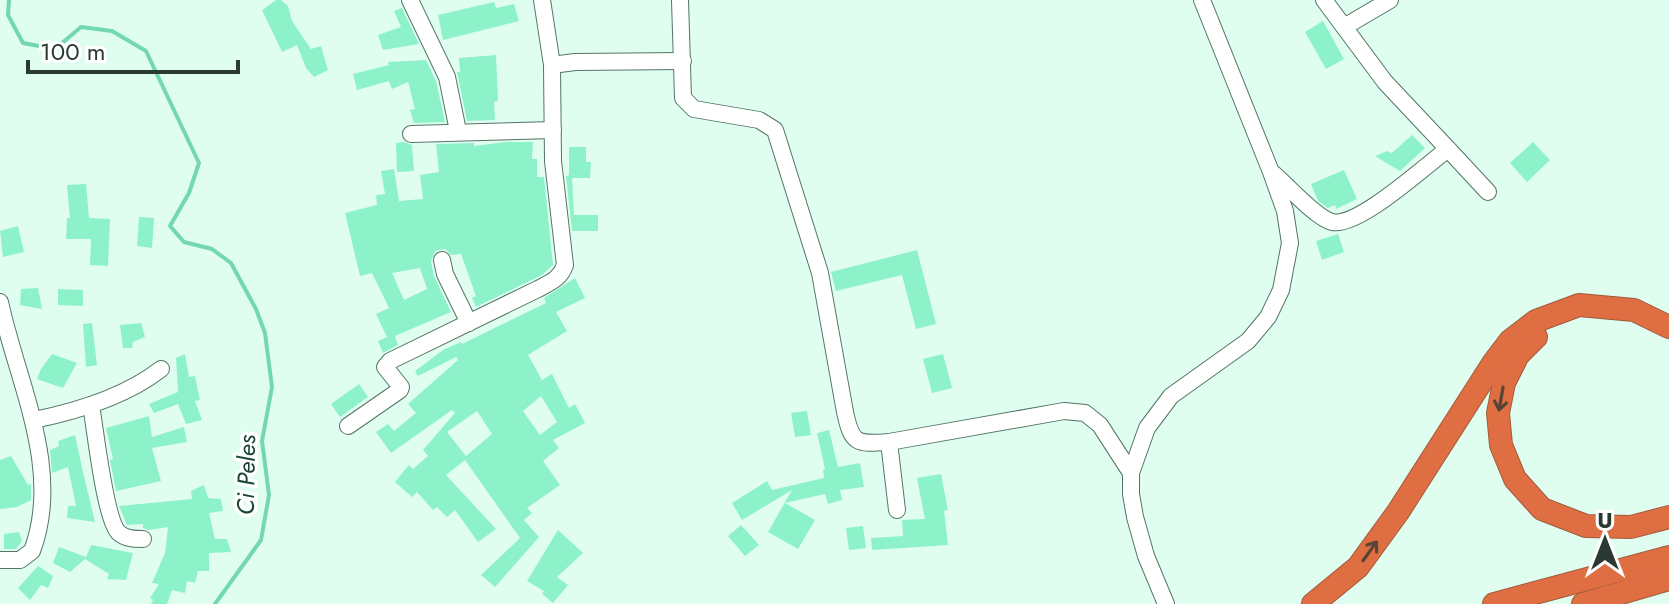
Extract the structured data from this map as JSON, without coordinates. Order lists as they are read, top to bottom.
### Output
{
  "water": ["Ci Peles"],
  "scale_bar": "100 m",
  "north": "top"
}
